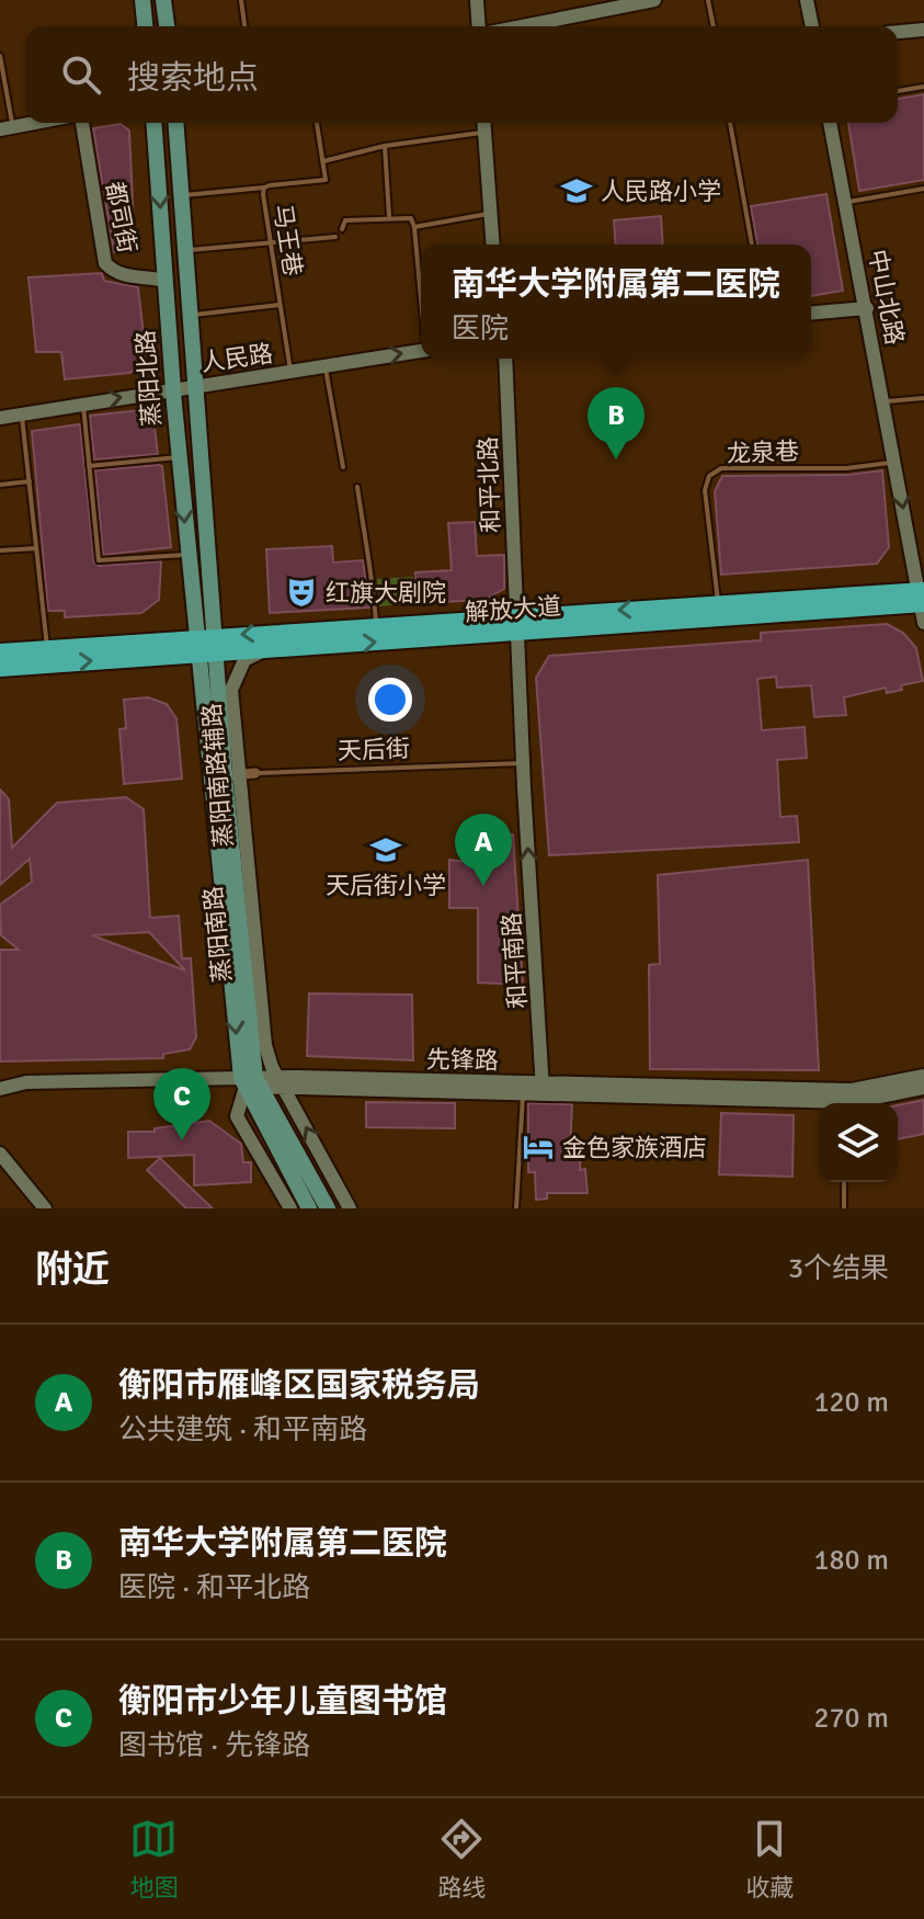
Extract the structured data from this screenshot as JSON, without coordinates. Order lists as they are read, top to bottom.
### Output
{
  "streets": {
    "highway": ["解放大道"],
    "main road": ["蒸阳北路", "蒸阳南路"],
    "street": [
      "都司街",
      "中山北路",
      "人民路",
      "和平北路",
      "天后街",
      "蒸阳南路辅路",
      "和平南路",
      "先锋路"
    ],
    "lane": ["马王巷", "龙泉巷"]
  },
  "crossings": [
    ["都司街", "蒸阳北路"],
    ["马王巷", "人民路"],
    ["中山北路", "龙泉巷"],
    ["中山北路", "解放大道"],
    ["人民路", "蒸阳北路"],
    ["蒸阳北路", "解放大道"],
    ["蒸阳北路", "蒸阳南路"],
    ["龙泉巷", "解放大道"],
    ["和平北路", "解放大道"],
    ["和平北路", "和平南路"],
    ["解放大道", "蒸阳南路辅路"],
    ["解放大道", "蒸阳南路"],
    ["解放大道", "和平南路"],
    ["天后街", "蒸阳南路辅路"],
    ["天后街", "蒸阳南路"],
    ["天后街", "和平南路"],
    ["蒸阳南路辅路", "蒸阳南路"],
    ["蒸阳南路辅路", "先锋路"],
    ["蒸阳南路", "先锋路"],
    ["和平南路", "先锋路"]
  ],
  "one_way": ["人民路", "和平南路"],
  "places": {
    "school or university": ["人民路小学", "天后街小学"],
    "theatre": ["红旗大剧院"],
    "hotel": ["金色家族酒店"]
  },
  "page": {
    "search": "搜索地点",
    "popup": ["南华大学附属第二医院", "医院"],
    "pins": ["B", "A", "C"],
    "heading": ["附近", "3个结果"],
    "list": [
      {
        "mark": "A",
        "name": "衡阳市雁峰区国家税务局",
        "note": "公共建筑 · 和平南路",
        "value": "120 m"
      },
      {
        "mark": "B",
        "name": "南华大学附属第二医院",
        "note": "医院 · 和平北路",
        "value": "180 m"
      },
      {
        "mark": "C",
        "name": "衡阳市少年儿童图书馆",
        "note": "图书馆 · 先锋路",
        "value": "270 m"
      }
    ],
    "nav": ["地图", "路线", "收藏"]
  }
}
